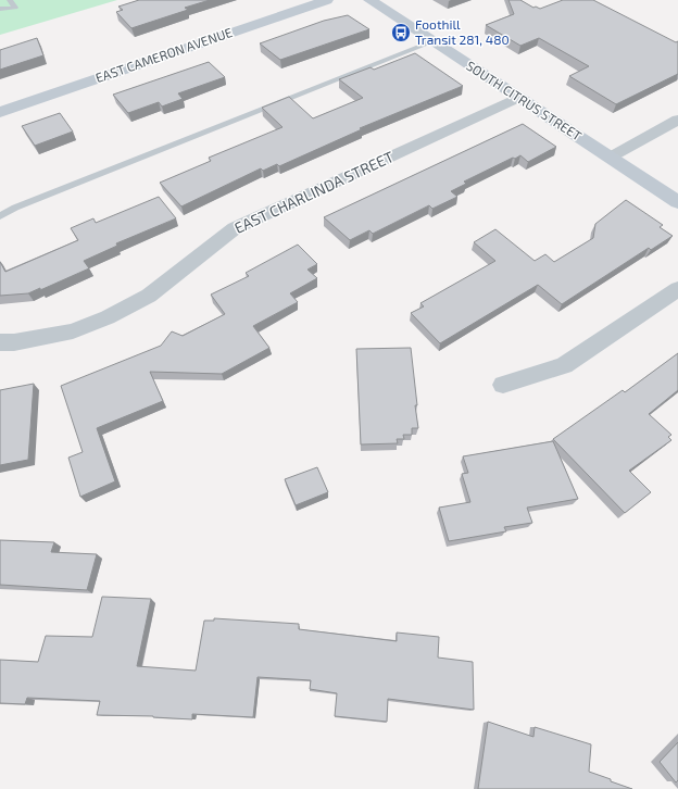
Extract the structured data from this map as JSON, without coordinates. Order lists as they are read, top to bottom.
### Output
{
  "streets": {
    "main road": ["EAST CAMERON AVENUE", "SOUTH CITRUS STREET"],
    "street": ["EAST CHARLINDA STREET"]
  },
  "crossings": [
    ["SOUTH CITRUS STREET", "EAST CHARLINDA STREET"]
  ],
  "places": {
    "bus stop": ["Foothill Transit 281, 480"]
  }
}
